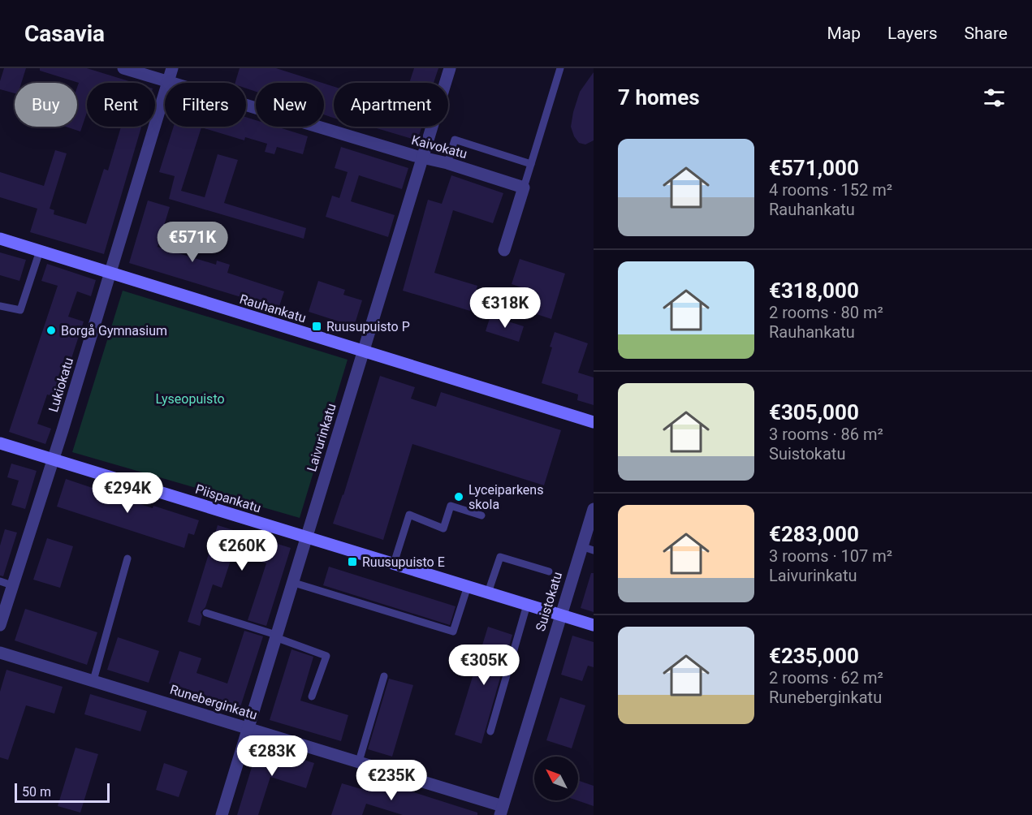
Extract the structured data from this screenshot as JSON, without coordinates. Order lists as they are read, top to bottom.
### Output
{
  "streets": {
    "street": [
      "Kaivokatu",
      "Rauhankatu",
      "Lukiokatu",
      "Laivurinkatu",
      "Piispankatu",
      "Suistokatu",
      "Runeberginkatu"
    ]
  },
  "crossings": [
    ["Kaivokatu", "Lukiokatu"],
    ["Kaivokatu", "Laivurinkatu"],
    ["Rauhankatu", "Lukiokatu"],
    ["Rauhankatu", "Laivurinkatu"],
    ["Lukiokatu", "Piispankatu"],
    ["Laivurinkatu", "Piispankatu"],
    ["Laivurinkatu", "Runeberginkatu"],
    ["Piispankatu", "Suistokatu"],
    ["Suistokatu", "Runeberginkatu"]
  ],
  "parks": ["Lyseopuisto"],
  "places": {
    "transit": ["Ruusupuisto P", "Ruusupuisto E"],
    "other": ["Borgå Gymnasium", "Lyceiparkens skola"]
  },
  "scale_bar": "50 m",
  "north": "top left",
  "page": {
    "header": "Casavia",
    "nav": ["Map", "Layers", "Share"],
    "heading": "7 homes",
    "chip": [
      "Buy",
      "Rent",
      "Filters",
      "New",
      "Apartment"
    ],
    "list": [
      {
        "name": "€571,000",
        "note": "4 rooms · 152 m² · Rauhankatu"
      },
      {
        "name": "€318,000",
        "note": "2 rooms · 80 m² · Rauhankatu"
      },
      {
        "name": "€305,000",
        "note": "3 rooms · 86 m² · Suistokatu"
      },
      {
        "name": "€283,000",
        "note": "3 rooms · 107 m² · Laivurinkatu"
      },
      {
        "name": "€235,000",
        "note": "2 rooms · 62 m² · Runeberginkatu"
      }
    ],
    "price": [
      "€571K",
      "€318K",
      "€294K",
      "€260K",
      "€305K",
      "€283K",
      "€235K"
    ],
    "scale": "50 m"
  }
}
